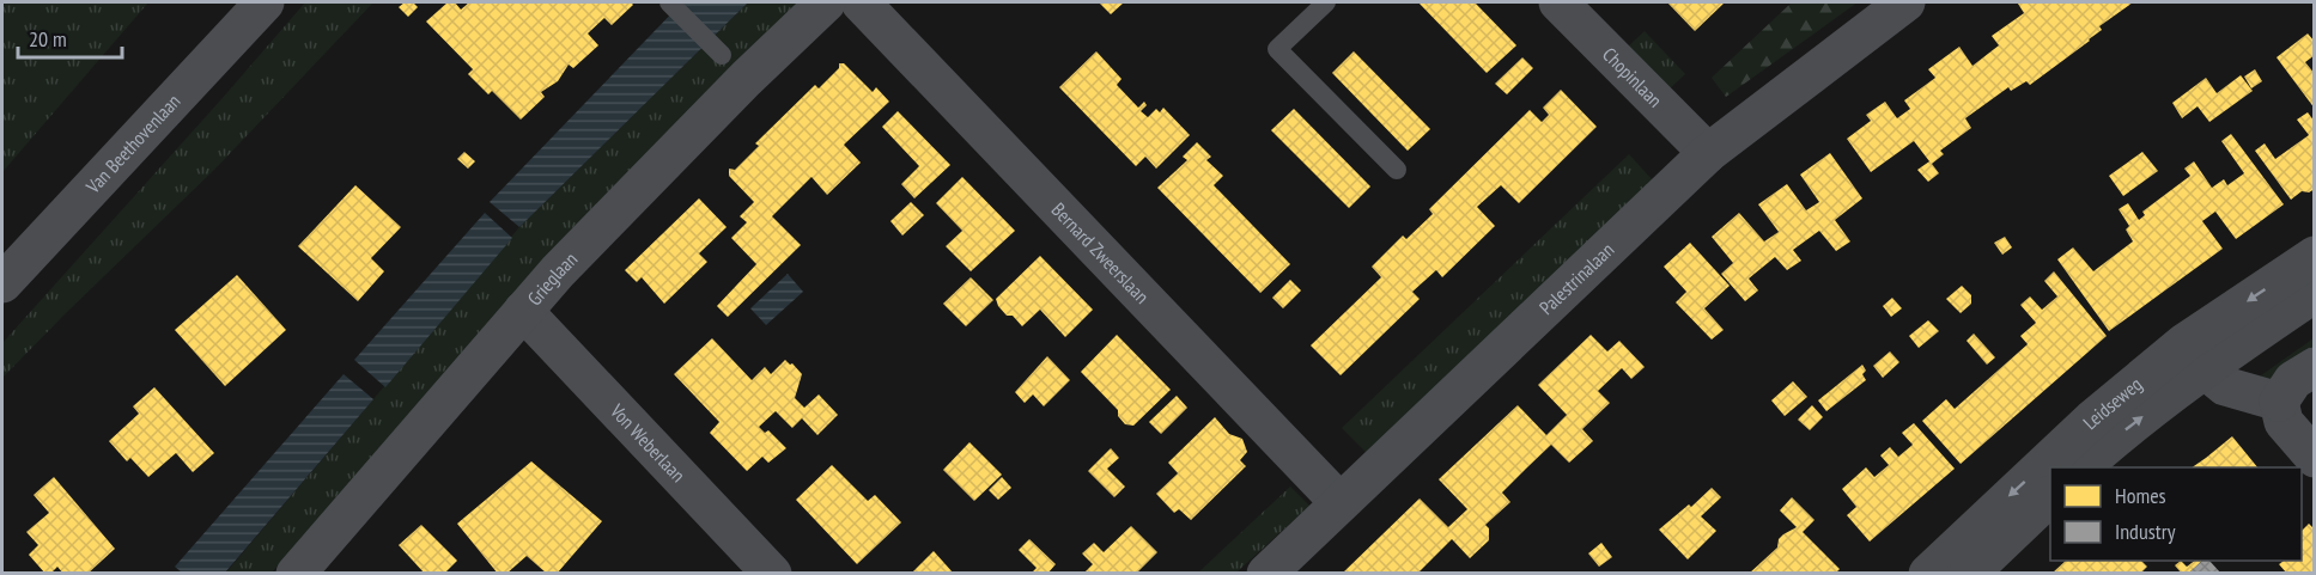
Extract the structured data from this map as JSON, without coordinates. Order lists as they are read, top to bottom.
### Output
{
  "streets": {
    "main road": ["Leidseweg"],
    "street": [
      "Chopinlaan",
      "Van Beethovenlaan",
      "Bernard Zweerslaan",
      "Palestrinalaan",
      "Grieglaan",
      "Von Weberlaan"
    ]
  },
  "crossings": [
    ["Chopinlaan", "Palestrinalaan"],
    ["Bernard Zweerslaan", "Palestrinalaan"],
    ["Grieglaan", "Von Weberlaan"]
  ],
  "legend": ["Homes", "Industry"],
  "scale_bar": "20 m"
}
